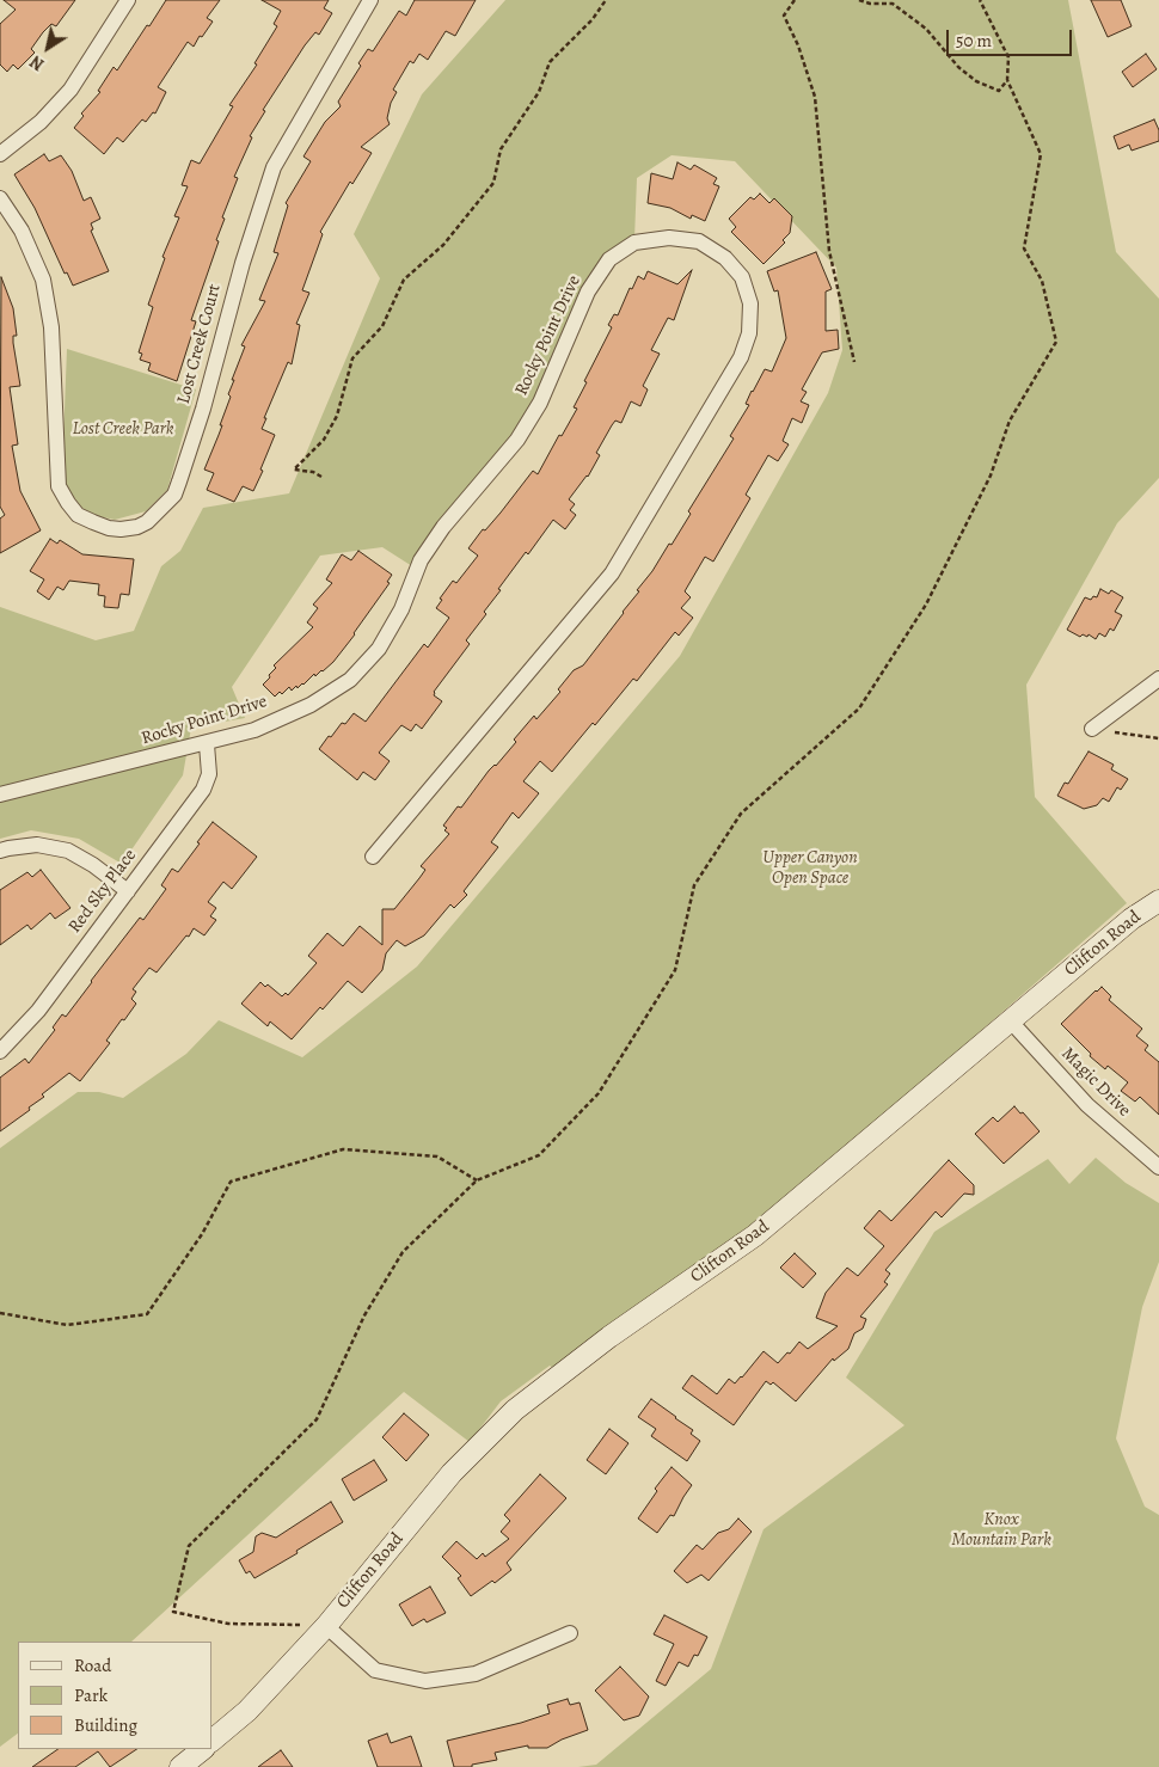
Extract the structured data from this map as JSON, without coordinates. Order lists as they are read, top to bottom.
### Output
{
  "streets": {
    "street": [
      "Rocky Point Drive",
      "Lost Creek Court",
      "Red Sky Place",
      "Clifton Road",
      "Magic Drive"
    ]
  },
  "crossings": [
    ["Rocky Point Drive", "Red Sky Place"],
    ["Clifton Road", "Magic Drive"]
  ],
  "parks": ["Lost Creek Park", "Upper Canyon Open Space", "Knox Mountain Park"],
  "legend": ["Road", "Park", "Building"],
  "scale_bar": "50 m",
  "north": "bottom left"
}
